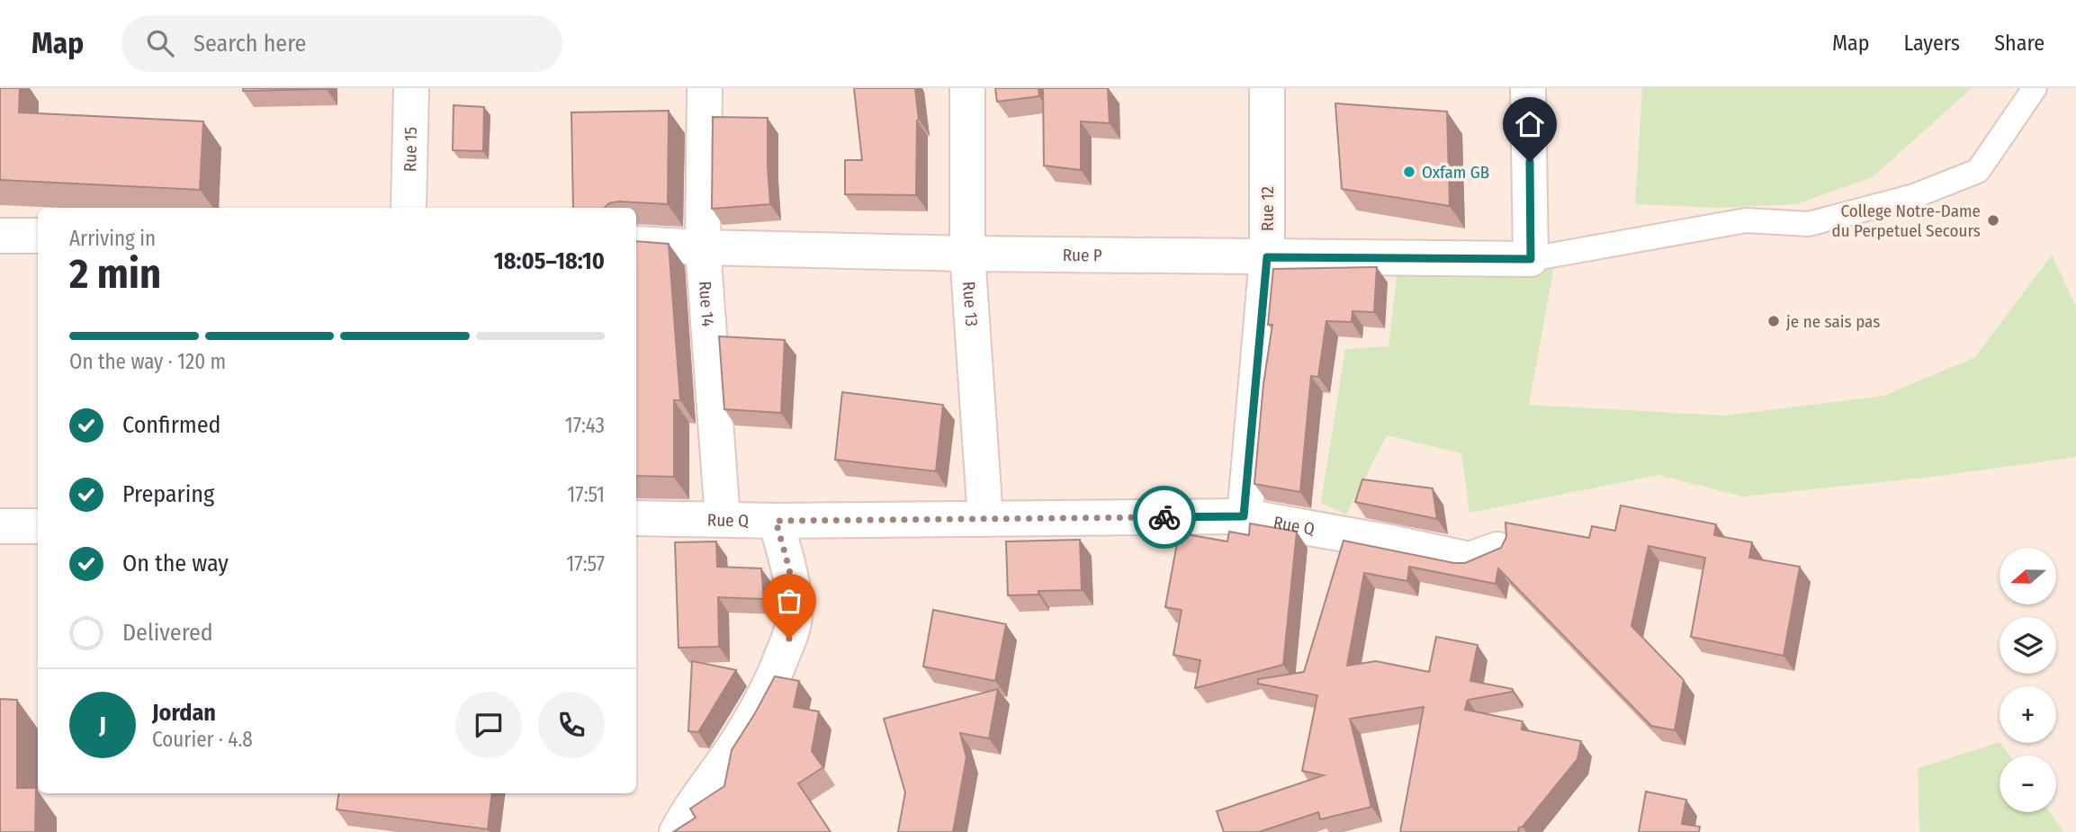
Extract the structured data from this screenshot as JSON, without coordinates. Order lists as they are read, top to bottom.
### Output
{
  "streets": {
    "street": [
      "Rue 15",
      "Rue 12",
      "Rue P",
      "Rue 14",
      "Rue 13",
      "Rue Q"
    ]
  },
  "crossings": [
    ["Rue 12", "Rue P"],
    ["Rue 12", "Rue Q"],
    ["Rue P", "Rue 14"],
    ["Rue P", "Rue 13"],
    ["Rue 14", "Rue Q"],
    ["Rue 13", "Rue Q"]
  ],
  "places": ["Oxfam GB", "College Notre-Dame du Perpetuel Secours", "je ne sais pas"],
  "north": "left",
  "page": {
    "header": "Map",
    "search": "Search here",
    "nav": ["Map", "Layers", "Share"],
    "heading": ["2 min", "Arriving in", "18:05–18:10"],
    "panel": ["Jordan", "Courier · 4.8"],
    "bar": "On the way · 120 m",
    "list": [
      ["Confirmed", "17:43"],
      ["Preparing", "17:51"],
      ["On the way", "17:57"],
      "Delivered"
    ],
    "map_buttons": ["+", "−"],
    "round": "J"
  }
}
